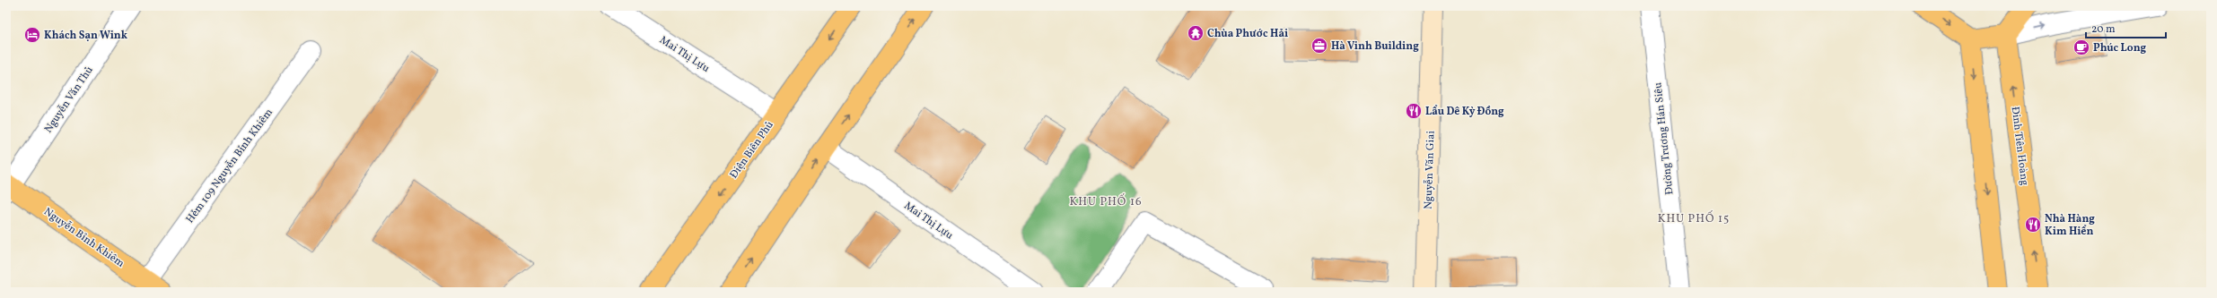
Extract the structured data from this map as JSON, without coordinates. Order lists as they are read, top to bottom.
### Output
{
  "streets": {
    "main road": ["Đinh Tiên Hoàng", "Ðiện Biên Phủ", "Nguyễn Bỉnh Khiêm"],
    "street": [
      "Mai Thị Lựu",
      "Nguyễn Văn Thủ",
      "Đường Trương Hán Siêu",
      "Hẻm 109 Nguyễn Bỉnh Khiêm",
      "Nguyễn Văn Giai"
    ]
  },
  "crossings": [
    ["Mai Thị Lựu", "Ðiện Biên Phủ"],
    ["Nguyễn Văn Thủ", "Nguyễn Bỉnh Khiêm"],
    ["Hẻm 109 Nguyễn Bỉnh Khiêm", "Nguyễn Bỉnh Khiêm"]
  ],
  "districts": ["KHU PHỐ 16", "KHU PHỐ 15"],
  "places": {
    "temple": ["Chùa Phước Hải"],
    "hotel": ["Khách Sạn Wink"],
    "office": ["Hà Vinh Building"],
    "cafe": ["Phúc Long"],
    "restaurant": ["Lẩu Dê Kỳ Đồng", "Nhà Hàng Kim Hiển"]
  },
  "scale_bar": "20 m"
}
